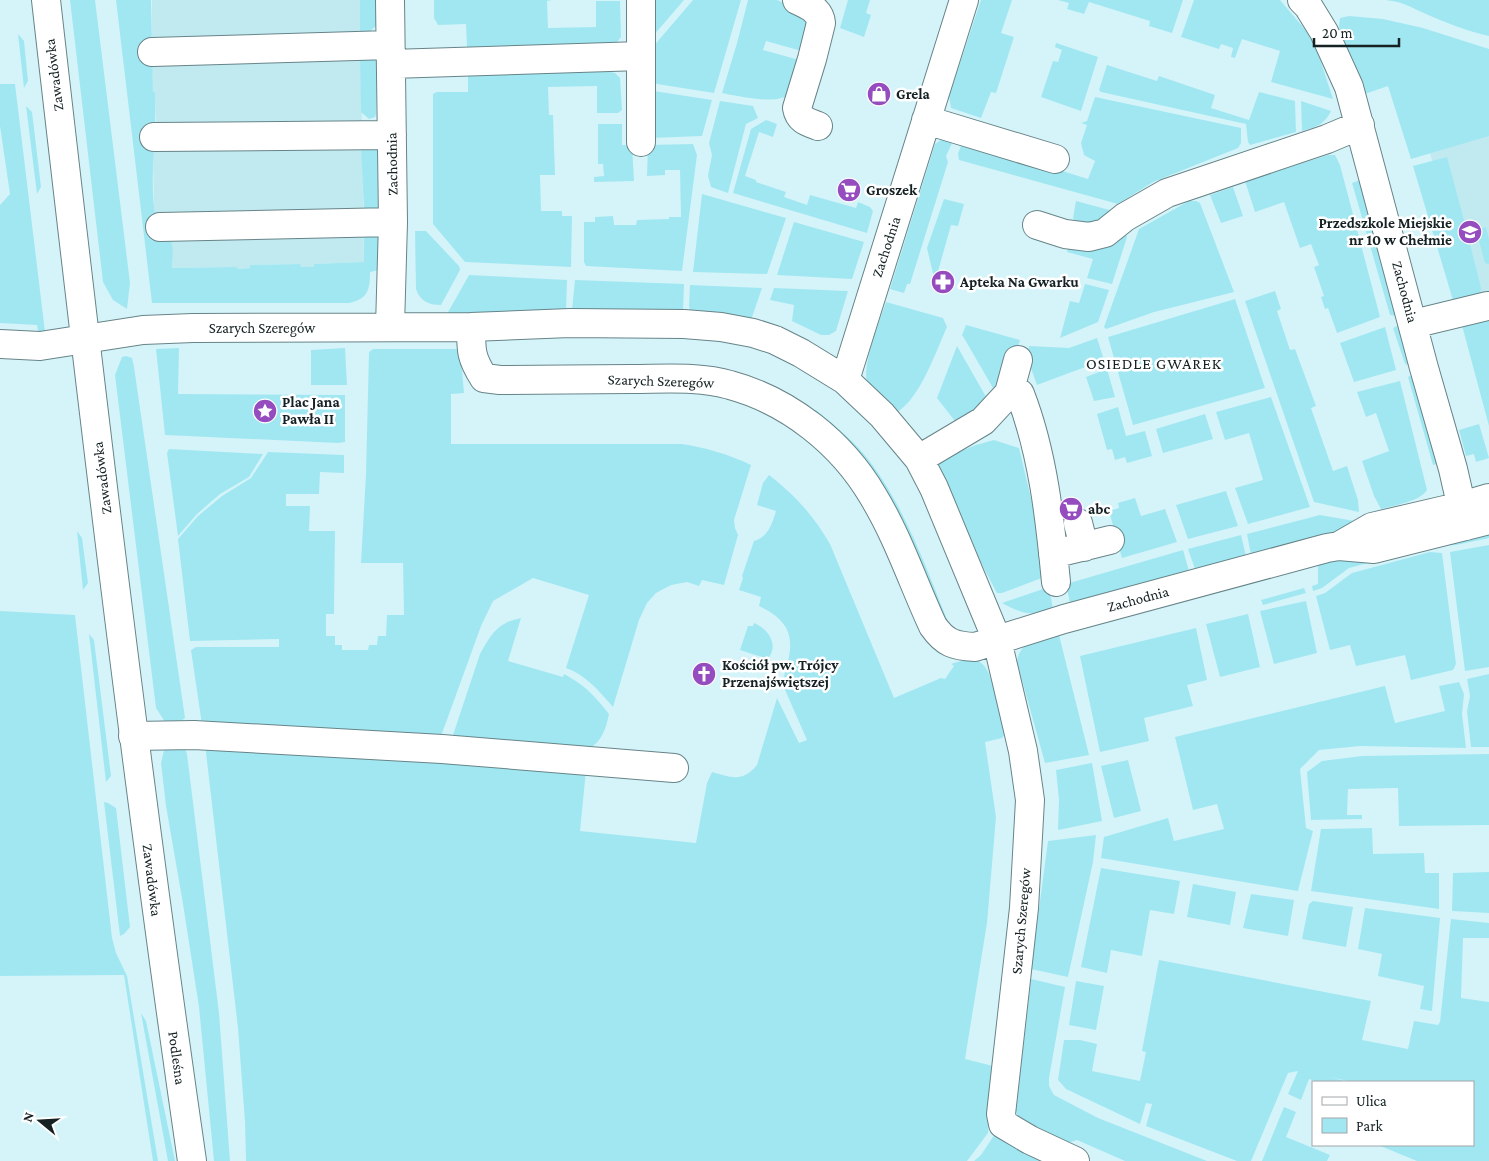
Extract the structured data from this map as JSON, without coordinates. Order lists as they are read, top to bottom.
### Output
{
  "streets": {
    "street": [
      "Zawadówka",
      "Zachodnia",
      "Szarych Szeregów",
      "Podleśna"
    ]
  },
  "crossings": [
    ["Zawadówka", "Szarych Szeregów"],
    ["Zawadówka", "Podleśna"],
    ["Zachodnia", "Szarych Szeregów"]
  ],
  "districts": ["OSIEDLE GWAREK"],
  "places": {
    "shop": ["Grela"],
    "supermarket": ["Groszek", "abc"],
    "school or university": ["Przedszkole Miejskie nr 10 w Chełmie"],
    "pharmacy": ["Apteka Na Gwarku"],
    "place": ["Plac Jana Pawła II"],
    "church": ["Kościół pw. Trójcy Przenajświętszej"]
  },
  "legend": ["Ulica", "Park"],
  "scale_bar": "20 m",
  "north": "left"
}
